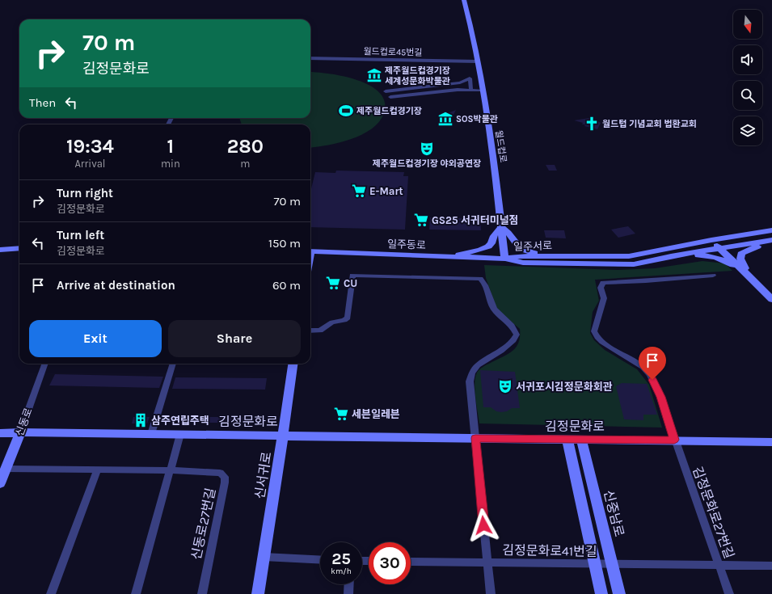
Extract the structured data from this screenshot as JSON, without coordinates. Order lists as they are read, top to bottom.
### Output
{
  "streets": {
    "main road": [
      "월드컵로",
      "일주동로",
      "일주서로",
      "김정문화로",
      "신동로",
      "신서귀로",
      "신중남로"
    ],
    "street": [
      "월드컵로45번길",
      "김정문화로27번길",
      "신동로27번길",
      "김정문화로41번길"
    ]
  },
  "crossings": [
    ["월드컵로45번길", "월드컵로"],
    ["월드컵로", "일주동로"],
    ["월드컵로", "일주서로"],
    ["일주동로", "일주서로"],
    ["김정문화로", "신동로"],
    ["김정문화로", "신서귀로"],
    ["김정문화로", "김정문화로27번길"],
    ["김정문화로", "신중남로"],
    ["김정문화로", "김정문화로41번길"],
    ["신동로", "신동로27번길"],
    ["김정문화로27번길", "김정문화로41번길"],
    ["신중남로", "김정문화로41번길"]
  ],
  "places": {
    "museum": ["제주월드컵경기장 세계성문화박물관", "SOS박물관"],
    "sports": ["제주월드컵경기장"],
    "church": ["월드텁 기념교회 법환교회"],
    "theatre": ["제주월드컵경기장 야외공연장", "서귀포시김정문화회관"],
    "supermarket": [
      "E-Mart",
      "GS25 서귀터미널점",
      "CU",
      "세븐일레븐"
    ],
    "building": ["삼주연립주택"]
  },
  "north": "bottom",
  "page": {
    "turn": ["70 m", "김정문화로"],
    "then": "Then",
    "eta": [
      "19:34",
      "Arrival",
      "1",
      "min",
      "280",
      "m"
    ],
    "list": [
      {
        "name": "Turn right",
        "note": "김정문화로",
        "value": "70 m"
      },
      {
        "name": "Turn left",
        "note": "김정문화로",
        "value": "150 m"
      },
      {
        "name": "Arrive at destination",
        "value": "60 m"
      }
    ],
    "buttons": ["Exit", "Share"],
    "speed": "25 km/h",
    "limit": "30"
  }
}
